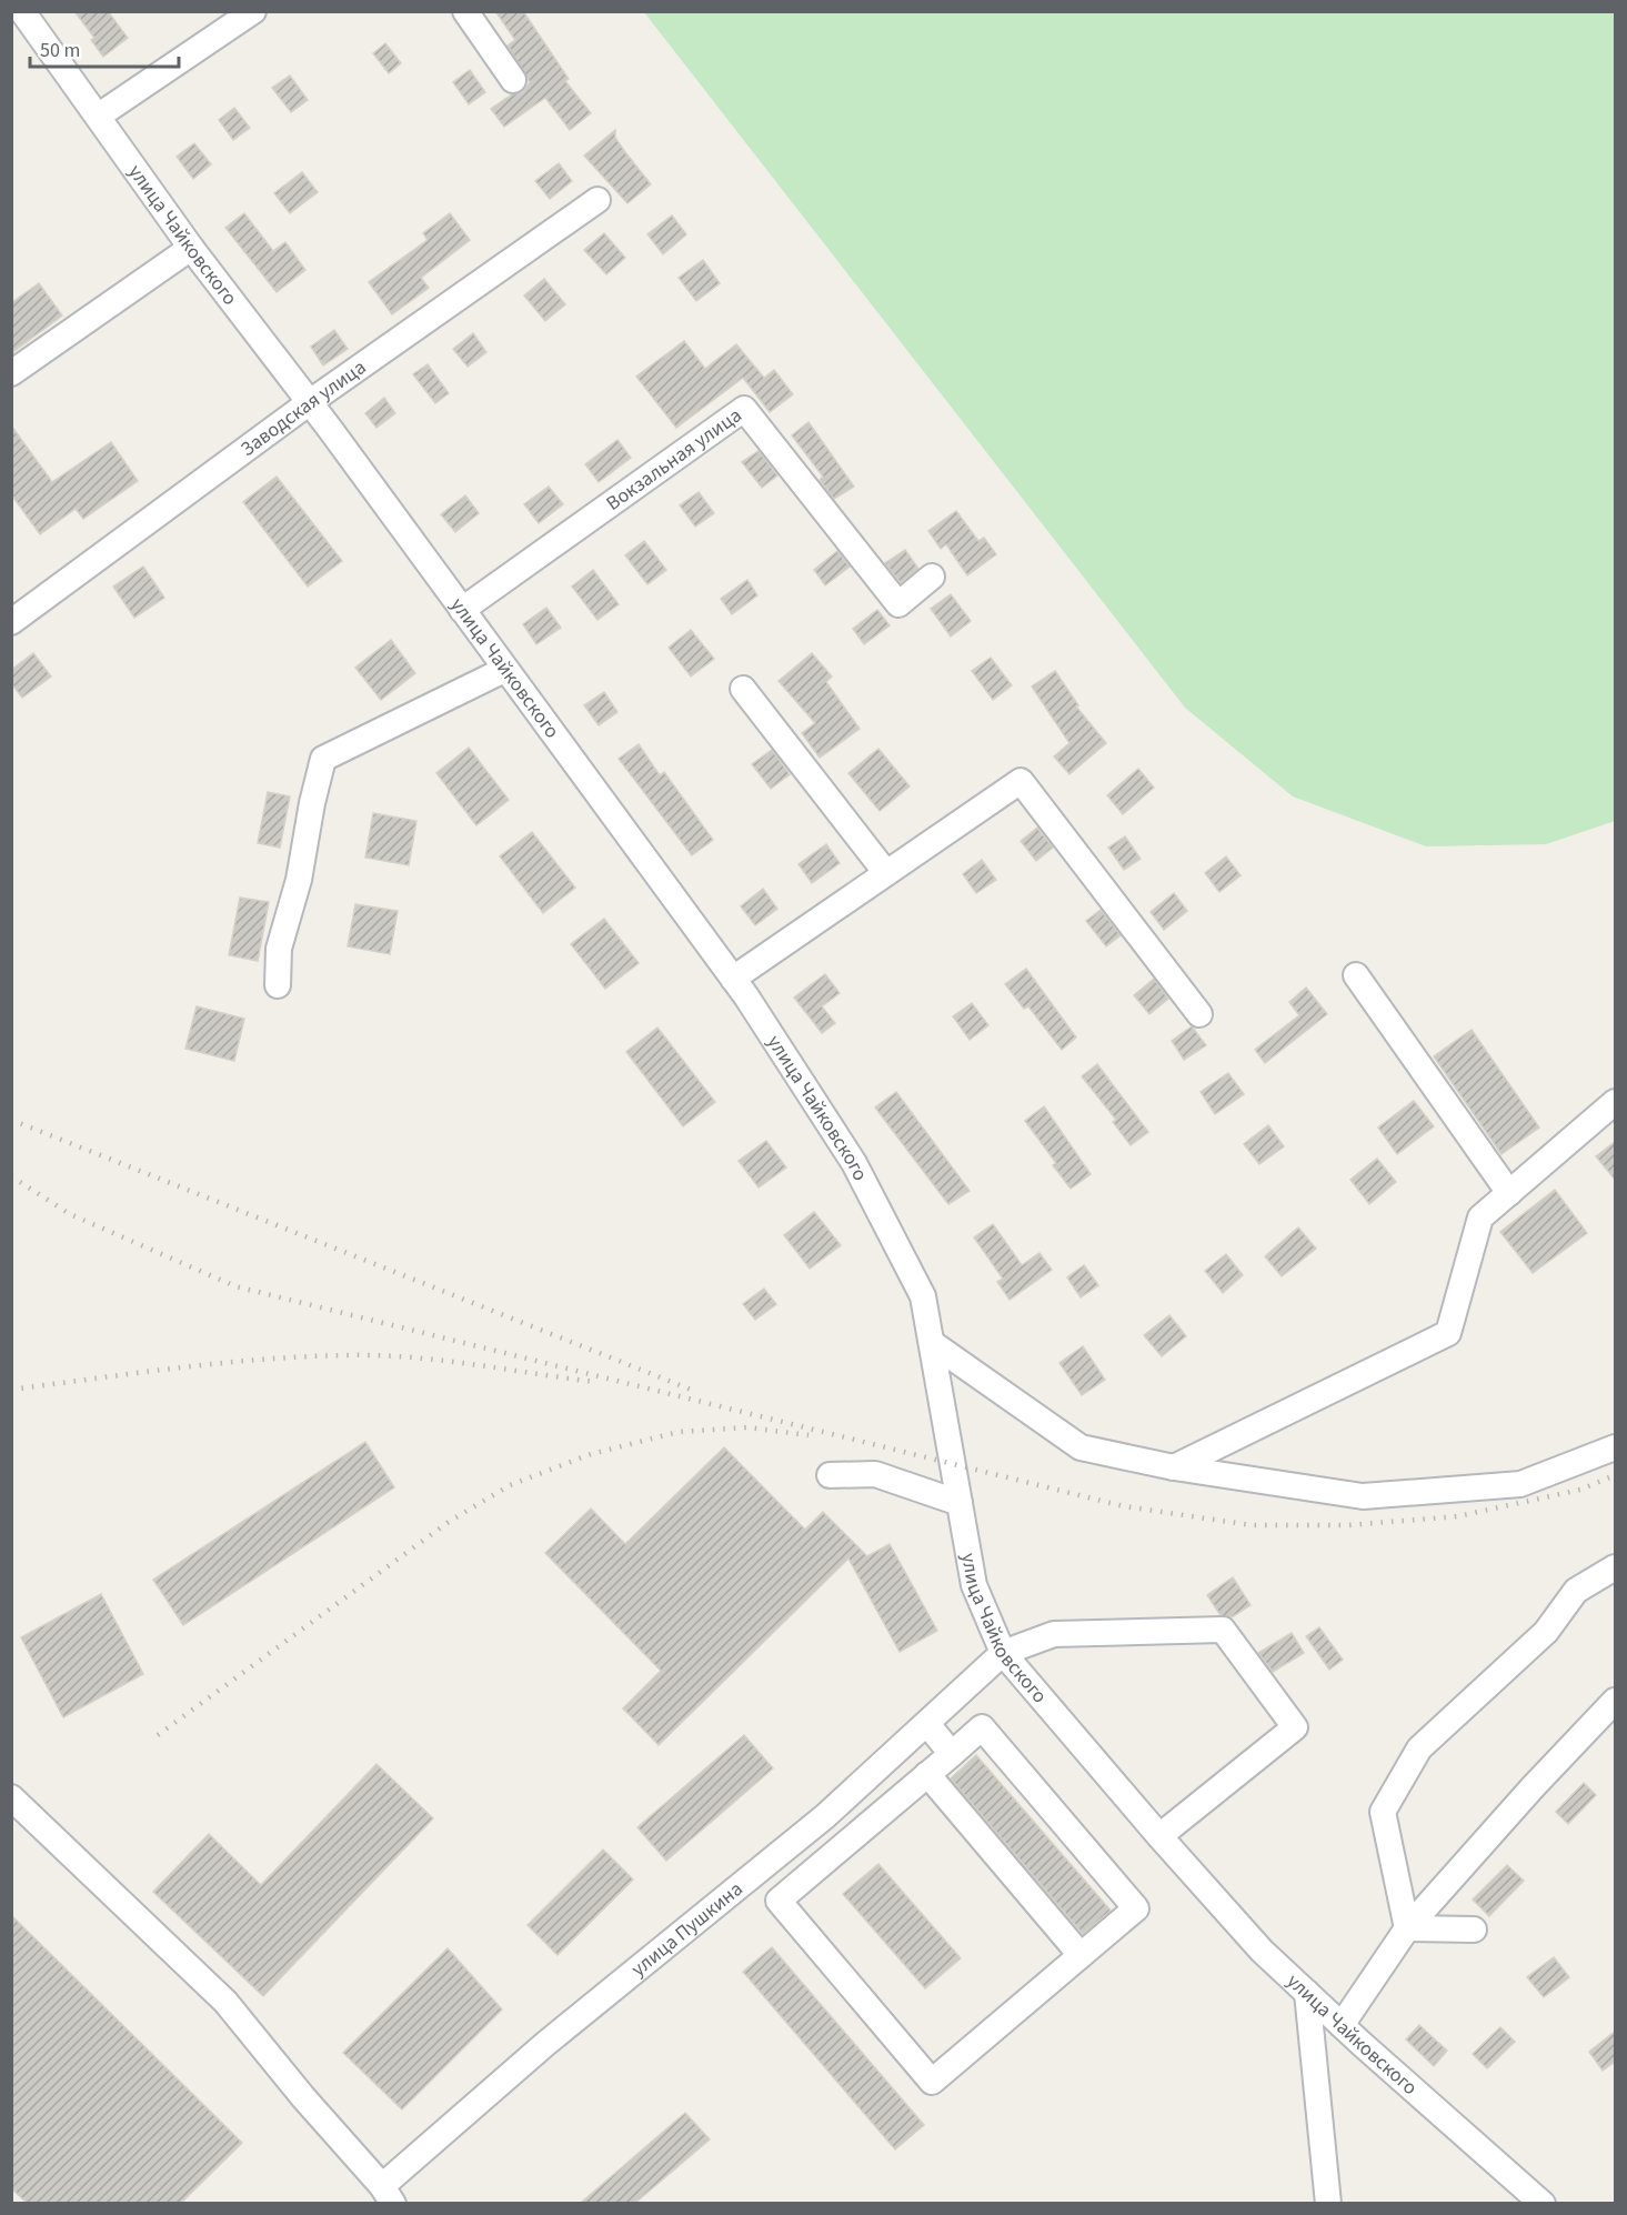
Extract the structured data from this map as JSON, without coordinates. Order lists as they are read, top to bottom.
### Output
{
  "streets": {
    "street": [
      "улица Чайковского",
      "Заводская улица",
      "Вокзальная улица",
      "улица Пушкина"
    ]
  },
  "crossings": [
    ["улица Чайковского", "Заводская улица"],
    ["улица Чайковского", "Вокзальная улица"],
    ["улица Чайковского", "улица Пушкина"]
  ],
  "scale_bar": "50 m"
}
